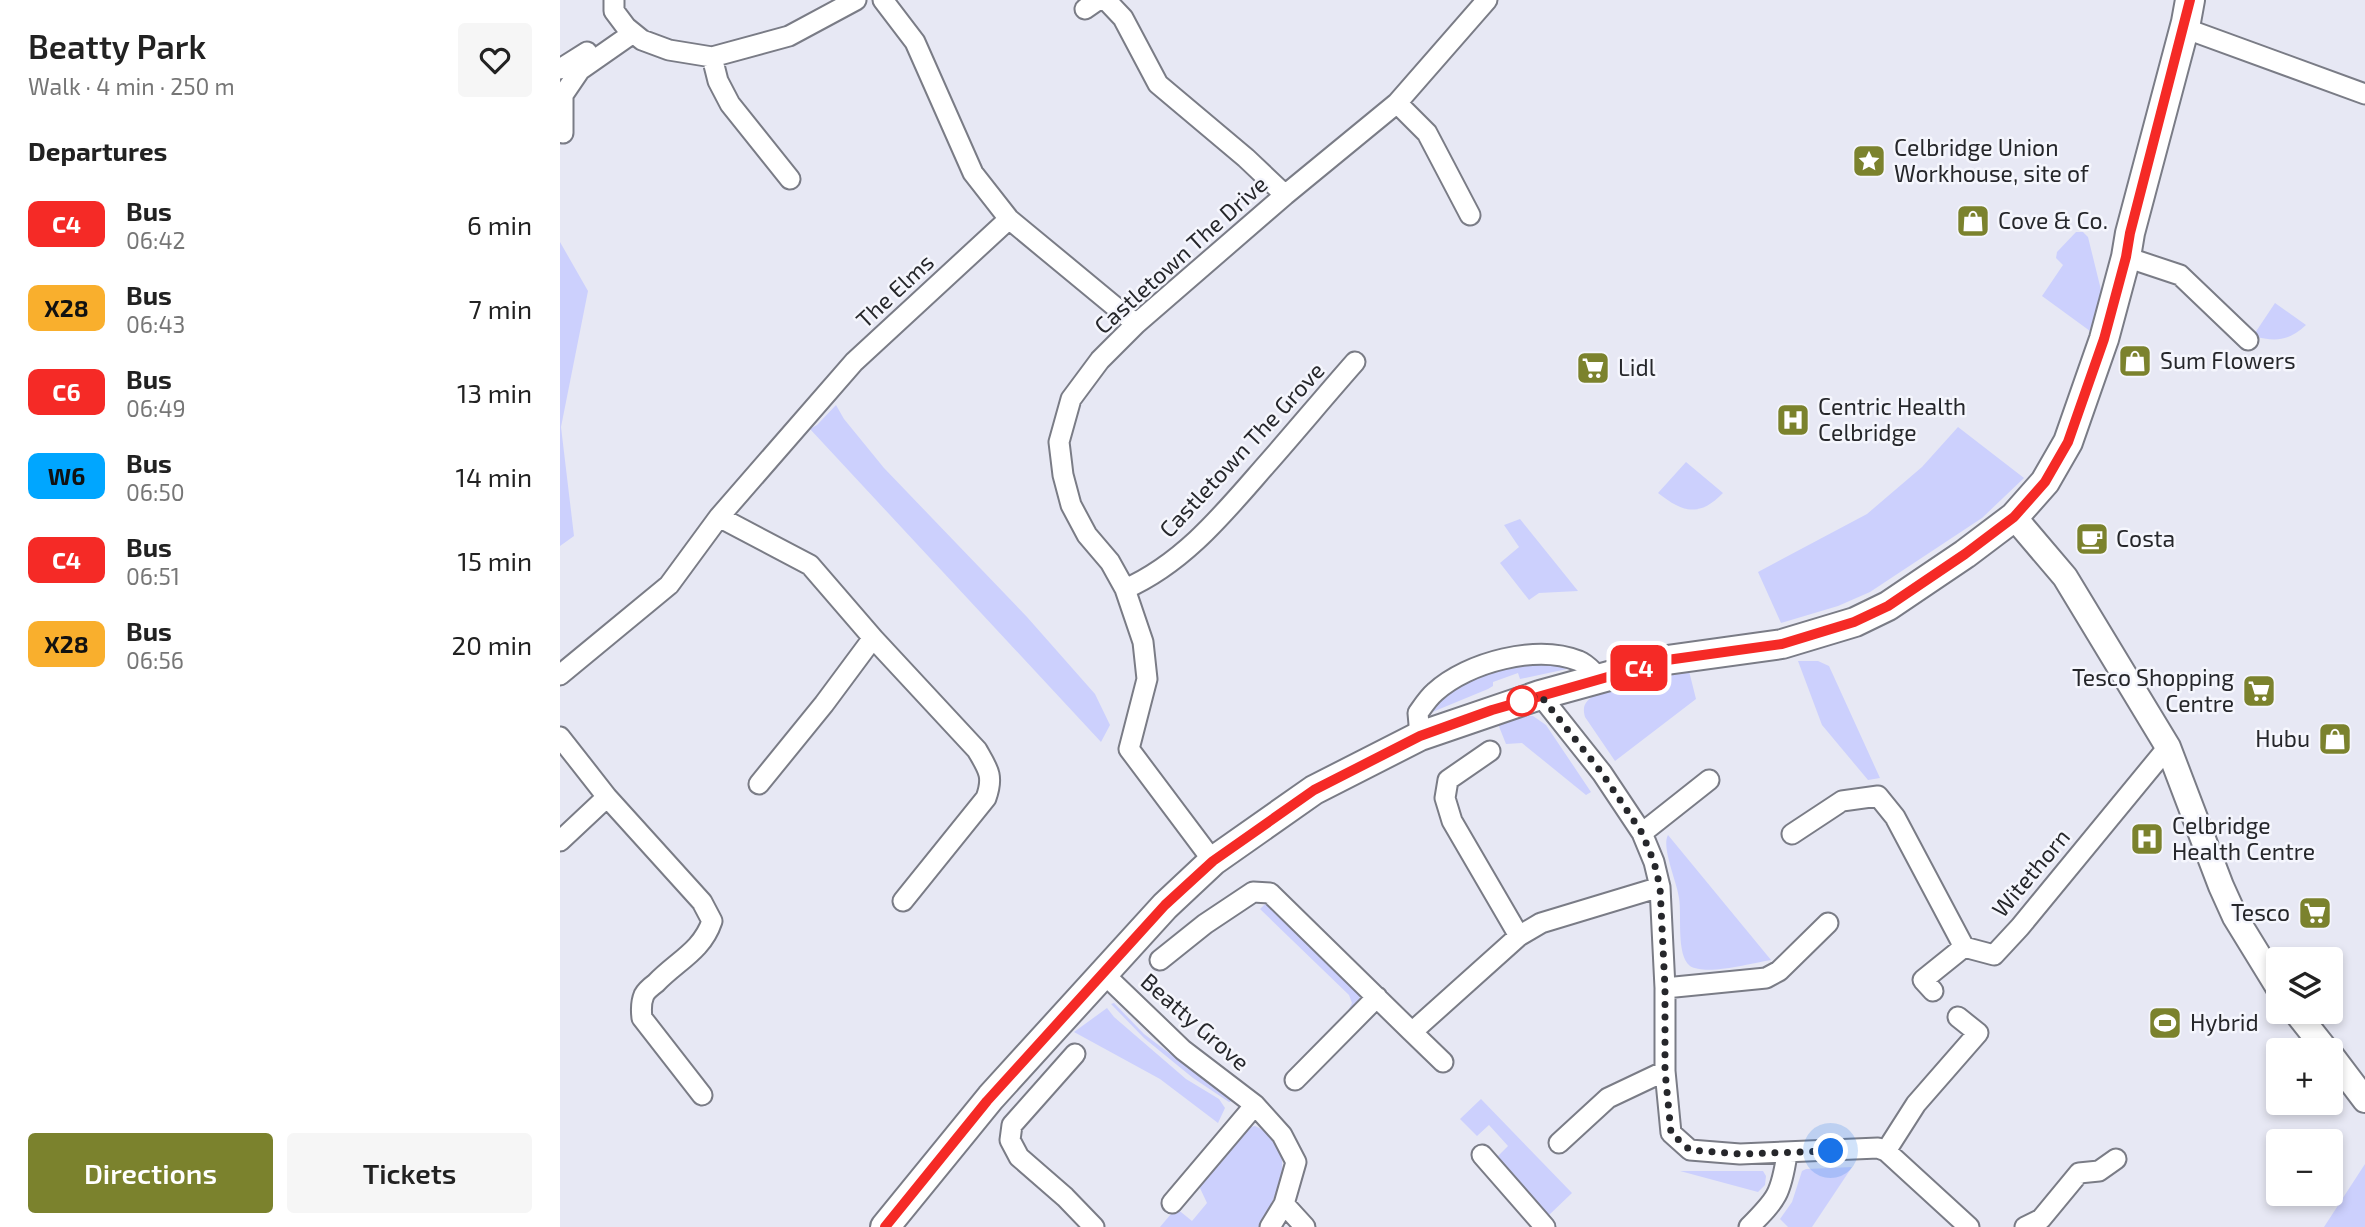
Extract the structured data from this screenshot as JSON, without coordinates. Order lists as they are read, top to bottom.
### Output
{
  "streets": {
    "street": [
      "Castletown The Drive",
      "The Elms",
      "Castletown The Grove",
      "Witethorn",
      "Beatty Grove"
    ]
  },
  "crossings": [
    ["Castletown The Drive", "Castletown The Grove"]
  ],
  "places": {
    "place": ["Celbridge Union Workhouse, site of"],
    "shop": ["Cove & Co.", "Sum Flowers", "Hubu"],
    "supermarket": ["Lidl", "Tesco Shopping Centre", "Tesco"],
    "hospital": ["Centric Health Celbridge", "Celbridge Health Centre"],
    "cafe": ["Costa"],
    "sports": ["Hybrid"]
  },
  "lines": ["bus line C4"],
  "page": {
    "heading": [
      ["Beatty Park", "Walk · 4 min · 250 m"],
      "Departures"
    ],
    "on_map": "C4",
    "list": [
      {
        "mark": "C4",
        "name": "Bus",
        "note": "06:42",
        "value": "6 min"
      },
      {
        "mark": "X28",
        "name": "Bus",
        "note": "06:43",
        "value": "7 min"
      },
      {
        "mark": "C6",
        "name": "Bus",
        "note": "06:49",
        "value": "13 min"
      },
      {
        "mark": "W6",
        "name": "Bus",
        "note": "06:50",
        "value": "14 min"
      },
      {
        "mark": "C4",
        "name": "Bus",
        "note": "06:51",
        "value": "15 min"
      },
      {
        "mark": "X28",
        "name": "Bus",
        "note": "06:56",
        "value": "20 min"
      }
    ],
    "map_buttons": ["+", "−"],
    "buttons": ["Directions", "Tickets"]
  }
}
